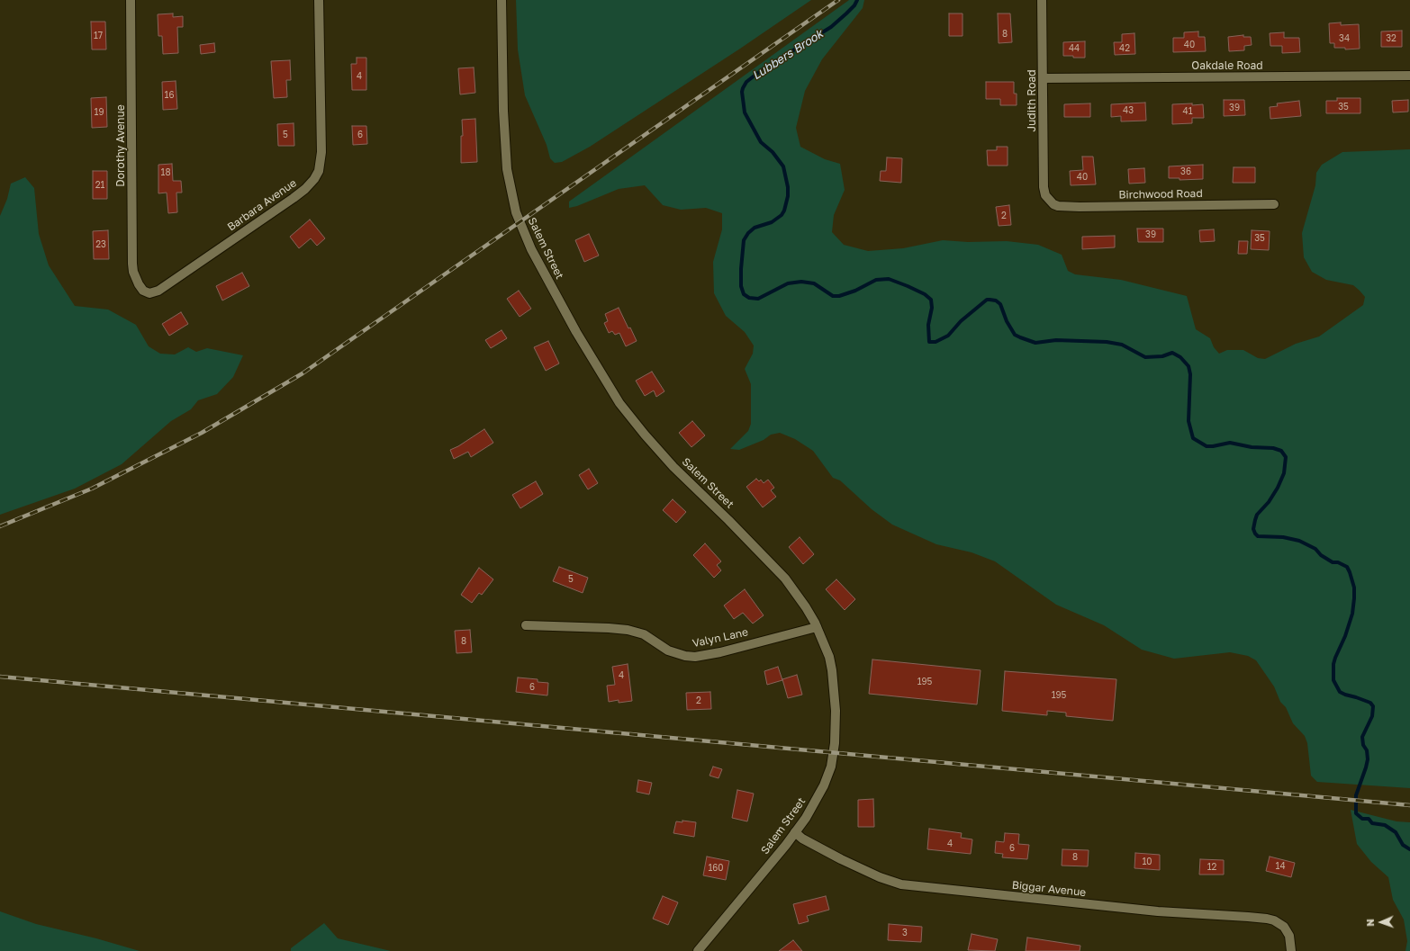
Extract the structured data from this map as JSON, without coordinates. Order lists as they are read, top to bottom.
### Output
{
  "streets": {
    "street": [
      "Oakdale Road",
      "Judith Road",
      "Dorothy Avenue",
      "Birchwood Road",
      "Barbara Avenue",
      "Salem Street",
      "Valyn Lane",
      "Biggar Avenue"
    ]
  },
  "crossings": [
    ["Oakdale Road", "Judith Road"],
    ["Judith Road", "Birchwood Road"],
    ["Dorothy Avenue", "Barbara Avenue"],
    ["Salem Street", "Valyn Lane"],
    ["Salem Street", "Biggar Avenue"]
  ],
  "water": ["Lubbers Brook"],
  "house_numbers": [
    "8",
    "17",
    "34",
    "32",
    "40",
    "44",
    "42",
    "4",
    "16",
    "35",
    "39",
    "43",
    "41",
    "19",
    "5",
    "6",
    "36",
    "18",
    "40",
    "21",
    "2",
    "39",
    "35",
    "23",
    "5",
    "8",
    "4",
    "195",
    "6",
    "195",
    "2",
    "4",
    "6",
    "8",
    "10",
    "14",
    "12",
    "160",
    "3"
  ],
  "north": "left"
}
